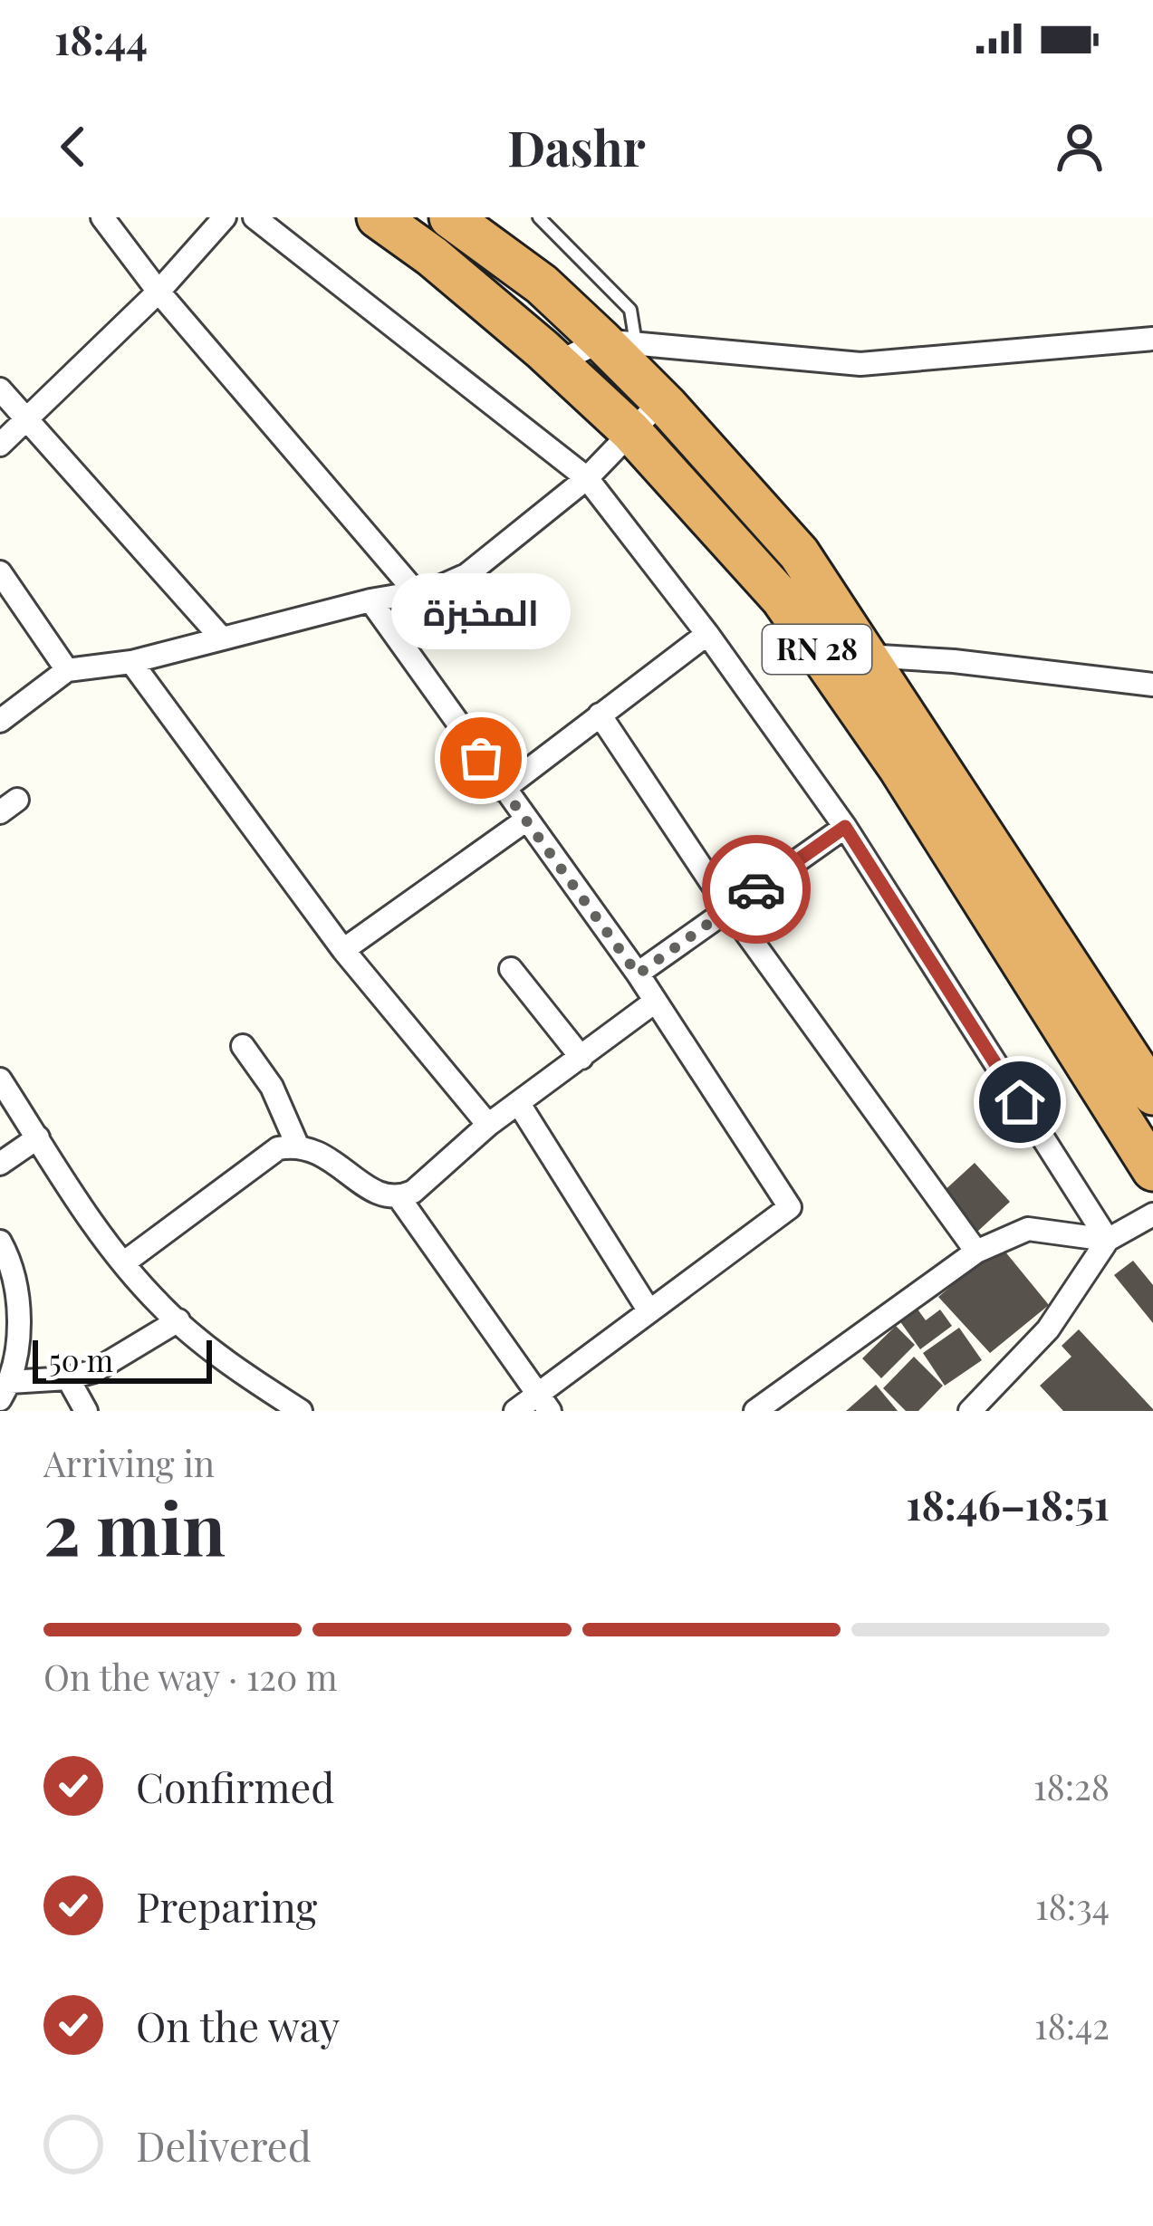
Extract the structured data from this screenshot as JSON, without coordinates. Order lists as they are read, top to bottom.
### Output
{
  "streets": {
    "highway": ["RN 28"]
  },
  "places": ["المخبزة"],
  "scale_bar": "50 m",
  "page": {
    "status": "18:44",
    "header": "Dashr",
    "bubble": "المخبزة",
    "scale": "50 m",
    "heading": ["2 min", "Arriving in", "18:46–18:51"],
    "bar": "On the way · 120 m",
    "list": [
      ["Confirmed", "18:28"],
      ["Preparing", "18:34"],
      ["On the way", "18:42"],
      "Delivered"
    ]
  }
}
